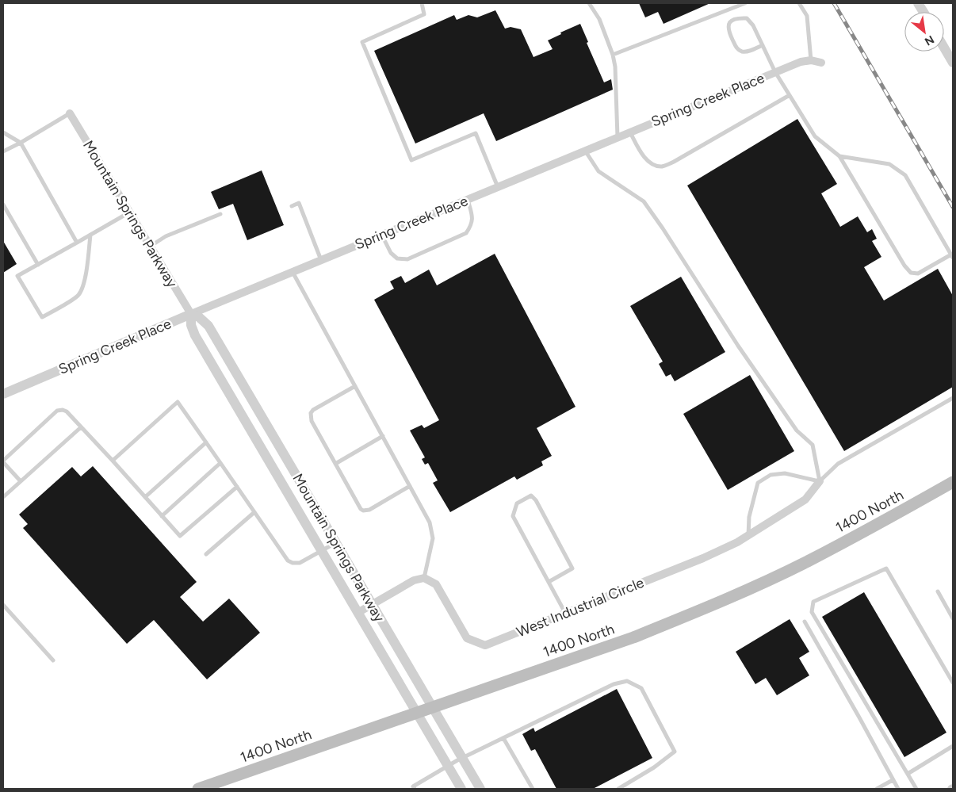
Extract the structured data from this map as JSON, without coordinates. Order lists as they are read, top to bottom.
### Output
{
  "streets": {
    "main road": ["1400 North"],
    "street": ["Spring Creek Place", "Mountain Springs Parkway", "West Industrial Circle"]
  },
  "crossings": [
    ["Spring Creek Place", "Mountain Springs Parkway"],
    ["Mountain Springs Parkway", "1400 North"]
  ],
  "north": "bottom right"
}
